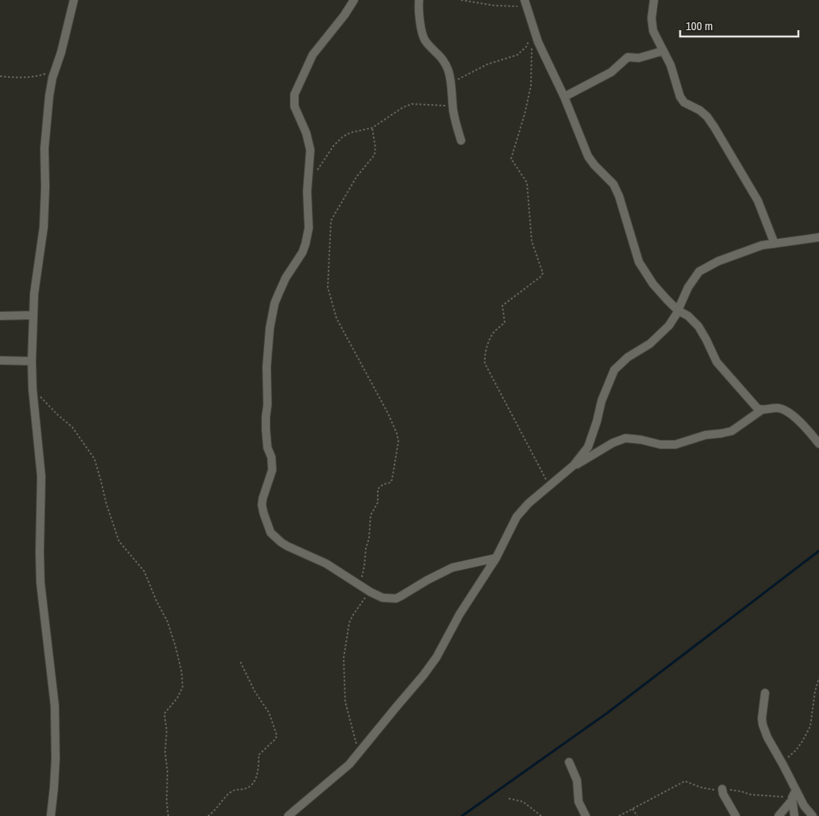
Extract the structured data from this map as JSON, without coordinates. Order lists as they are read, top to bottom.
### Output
{
  "scale_bar": "100 m"
}
